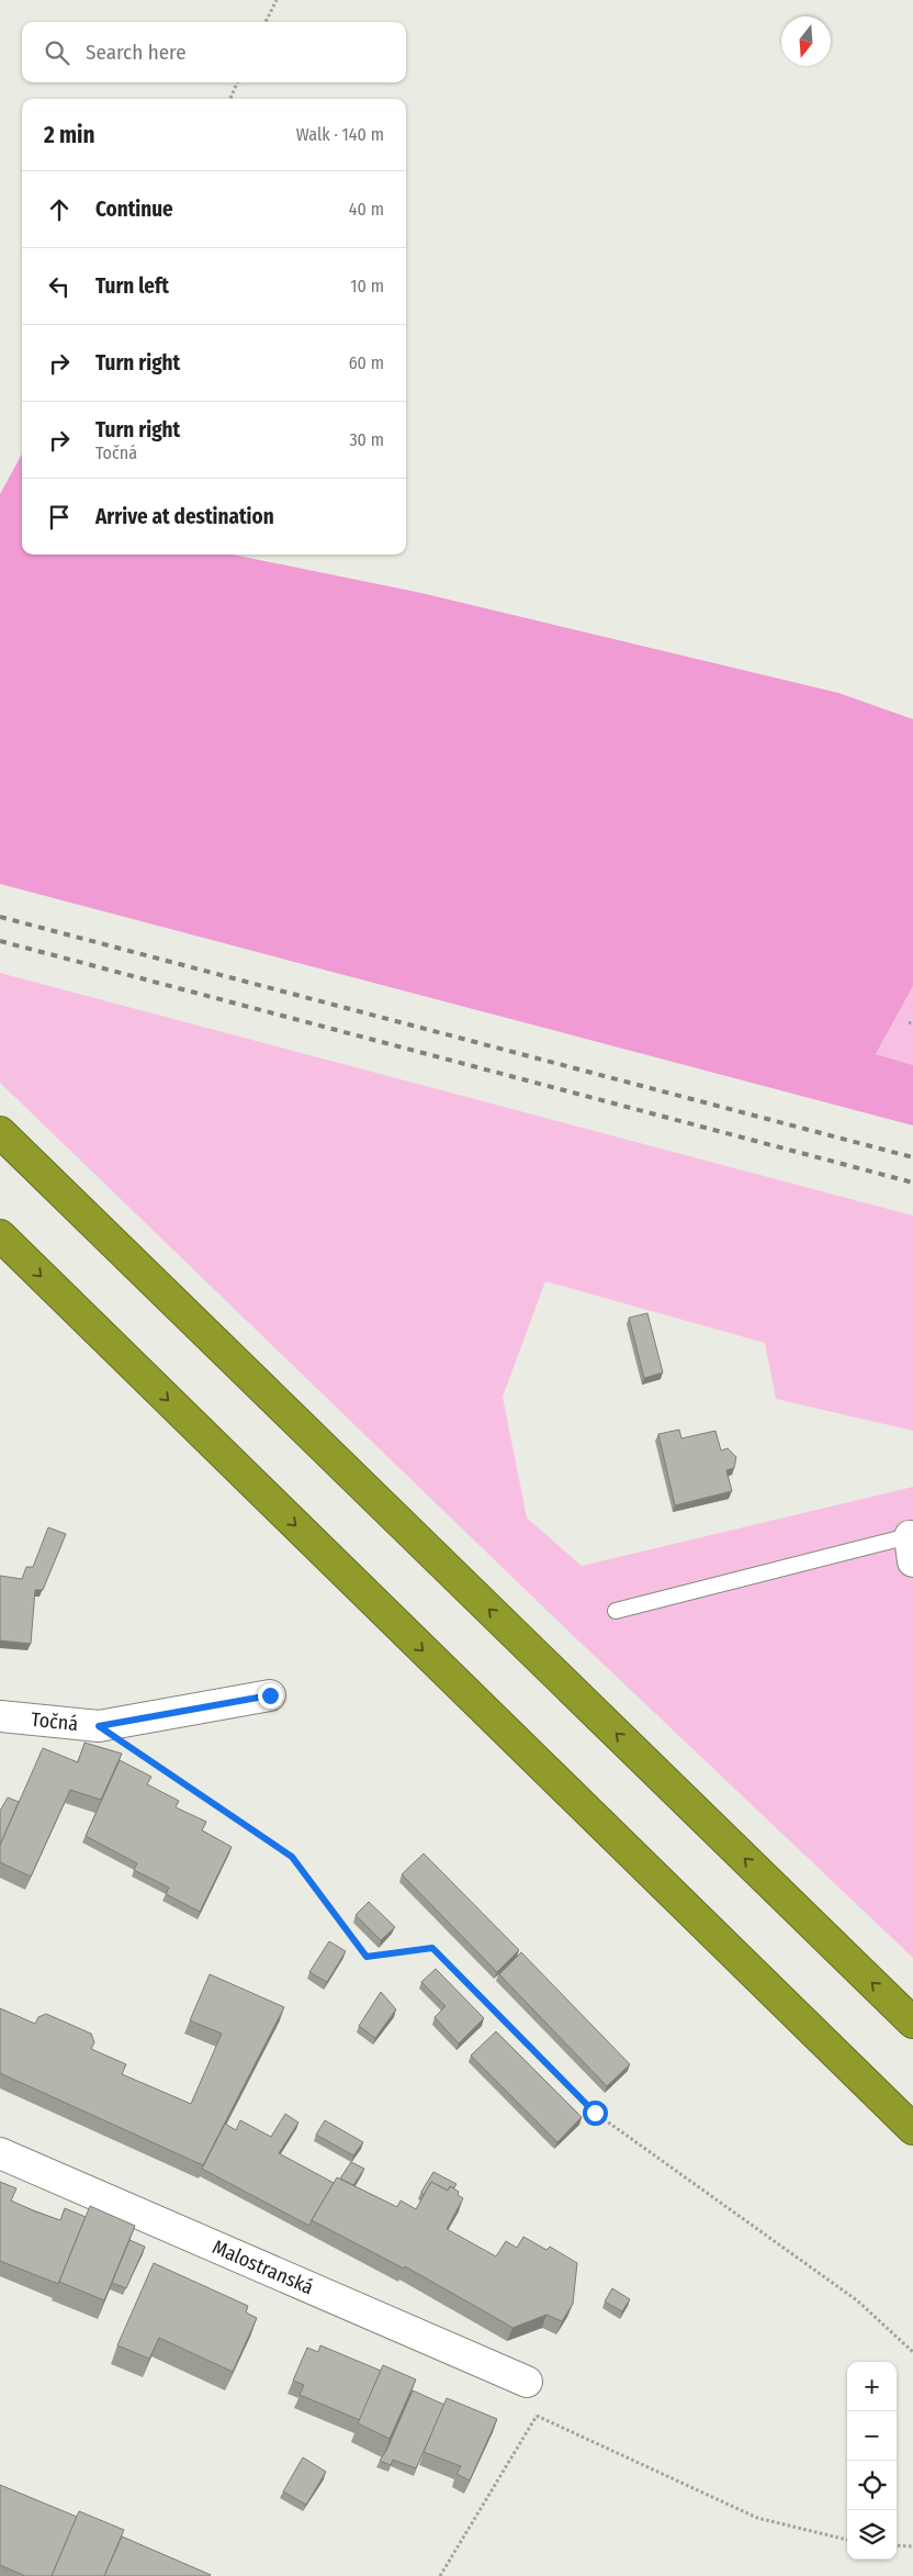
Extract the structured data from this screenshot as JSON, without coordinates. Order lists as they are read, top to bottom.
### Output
{
  "streets": {
    "street": ["Točná", "Malostranská"]
  },
  "north": "bottom",
  "page": {
    "search": "Search here",
    "heading": ["2 min", "Walk · 140 m"],
    "list": [
      ["Continue", "40 m"],
      ["Turn left", "10 m"],
      ["Turn right", "60 m"],
      ["Turn right", "Točná", "30 m"],
      "Arrive at destination"
    ],
    "map_buttons": ["+", "−"]
  }
}
